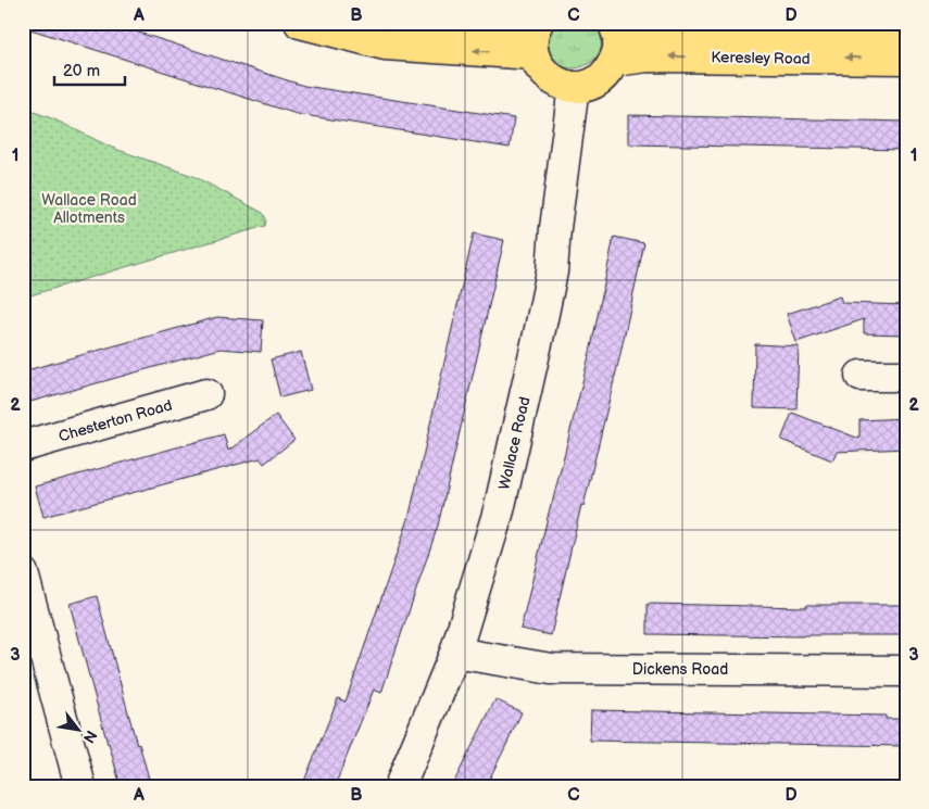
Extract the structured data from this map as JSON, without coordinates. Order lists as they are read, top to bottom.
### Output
{
  "streets": {
    "main road": ["Keresley Road"],
    "street": ["Chesterton Road", "Wallace Road", "Dickens Road"]
  },
  "crossings": [
    ["Wallace Road", "Dickens Road"]
  ],
  "parks": ["Wallace Road Allotments"],
  "scale_bar": "20 m",
  "north": "bottom right",
  "grid": {
    "columns": [
      "A",
      "B",
      "C",
      "D"
    ],
    "rows": ["1", "2", "3"]
  }
}
